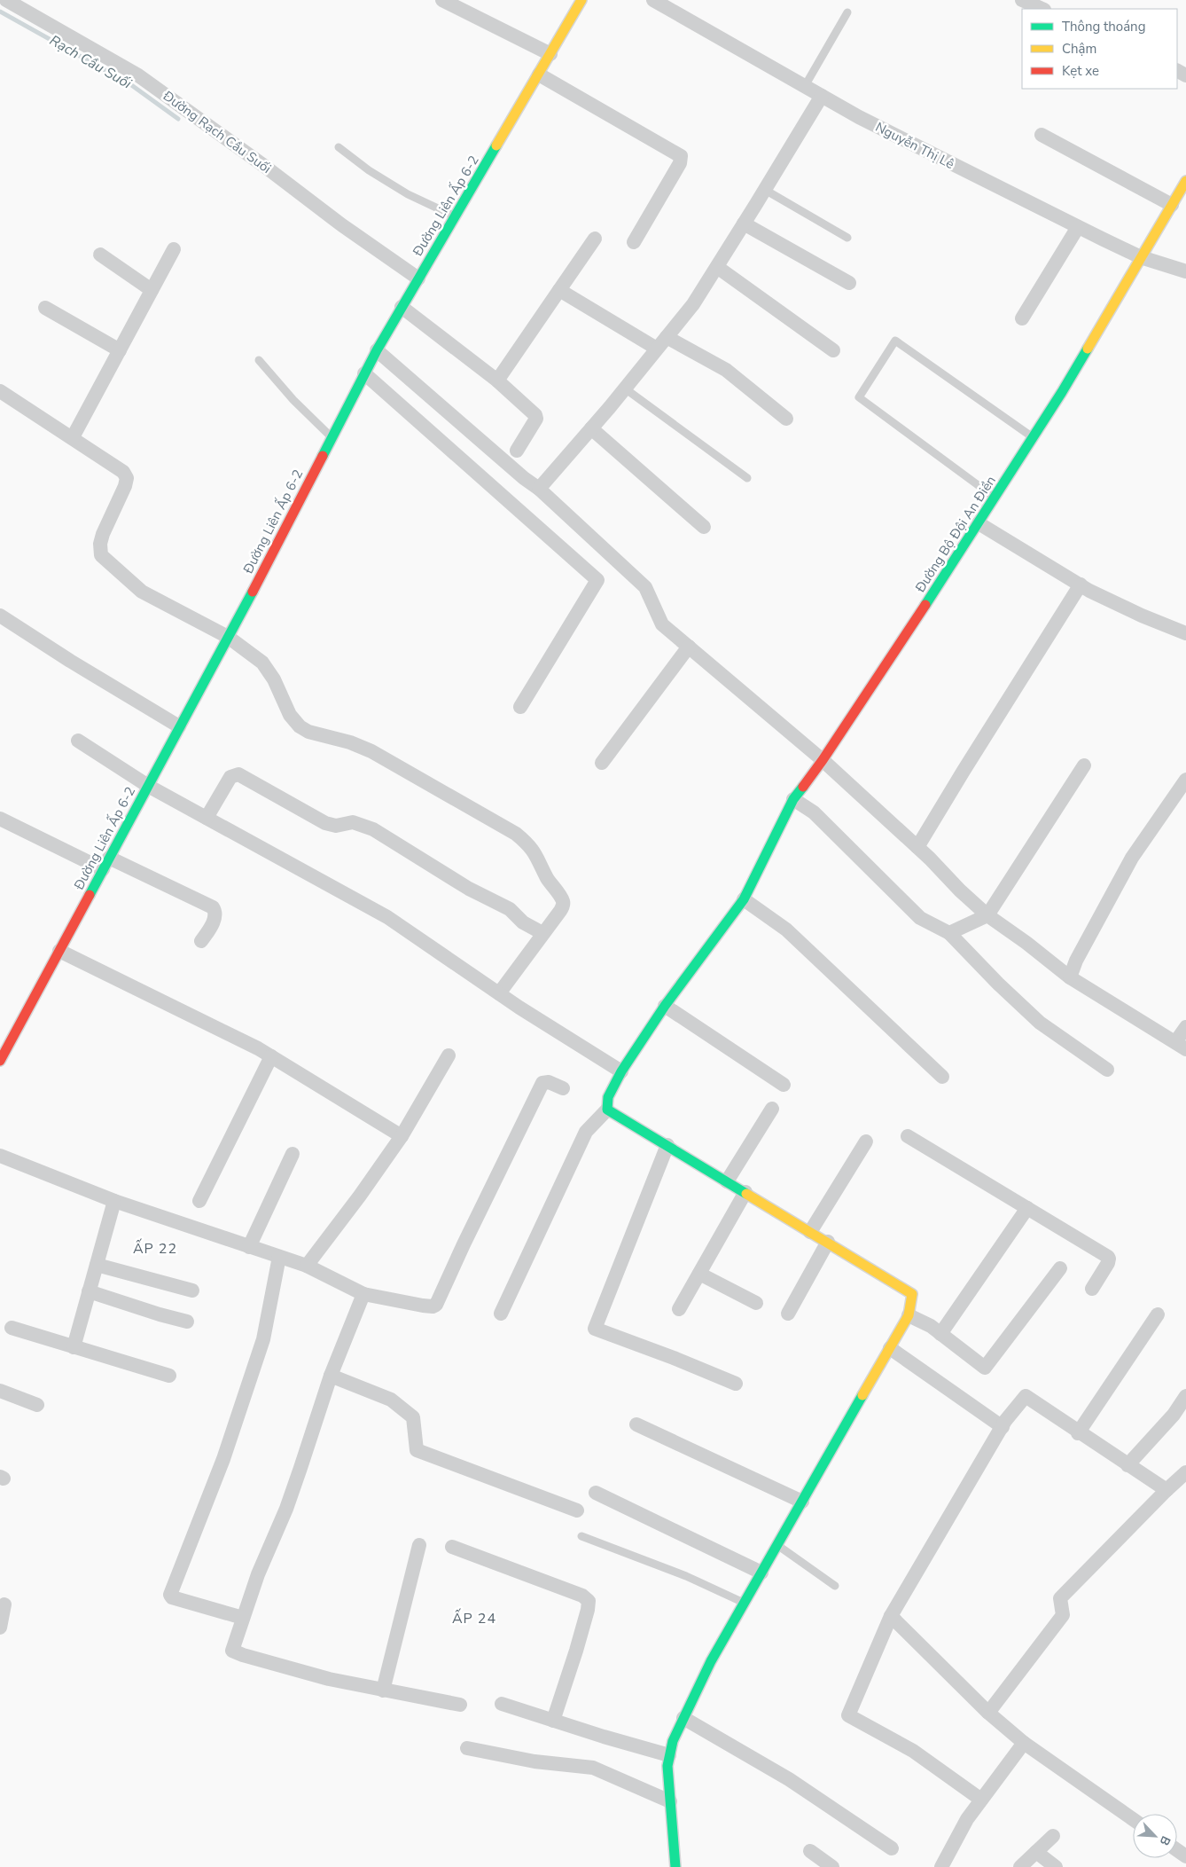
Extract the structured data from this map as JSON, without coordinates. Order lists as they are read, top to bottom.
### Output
{
  "streets": {
    "street": [
      "Đường Rạch Cầu Suối",
      "Nguyễn Thị Lê",
      "Đường Liên Ấp 6-2",
      "Đường Bộ Đội An Điền"
    ]
  },
  "crossings": [
    ["Đường Rạch Cầu Suối", "Đường Liên Ấp 6-2"],
    ["Nguyễn Thị Lê", "Đường Bộ Đội An Điền"]
  ],
  "districts": ["ẤP 22", "ẤP 24"],
  "water": ["Rạch Cầu Suối"],
  "legend": ["Thông thoáng", "Chậm", "Kẹt xe"],
  "north": "bottom right"
}
